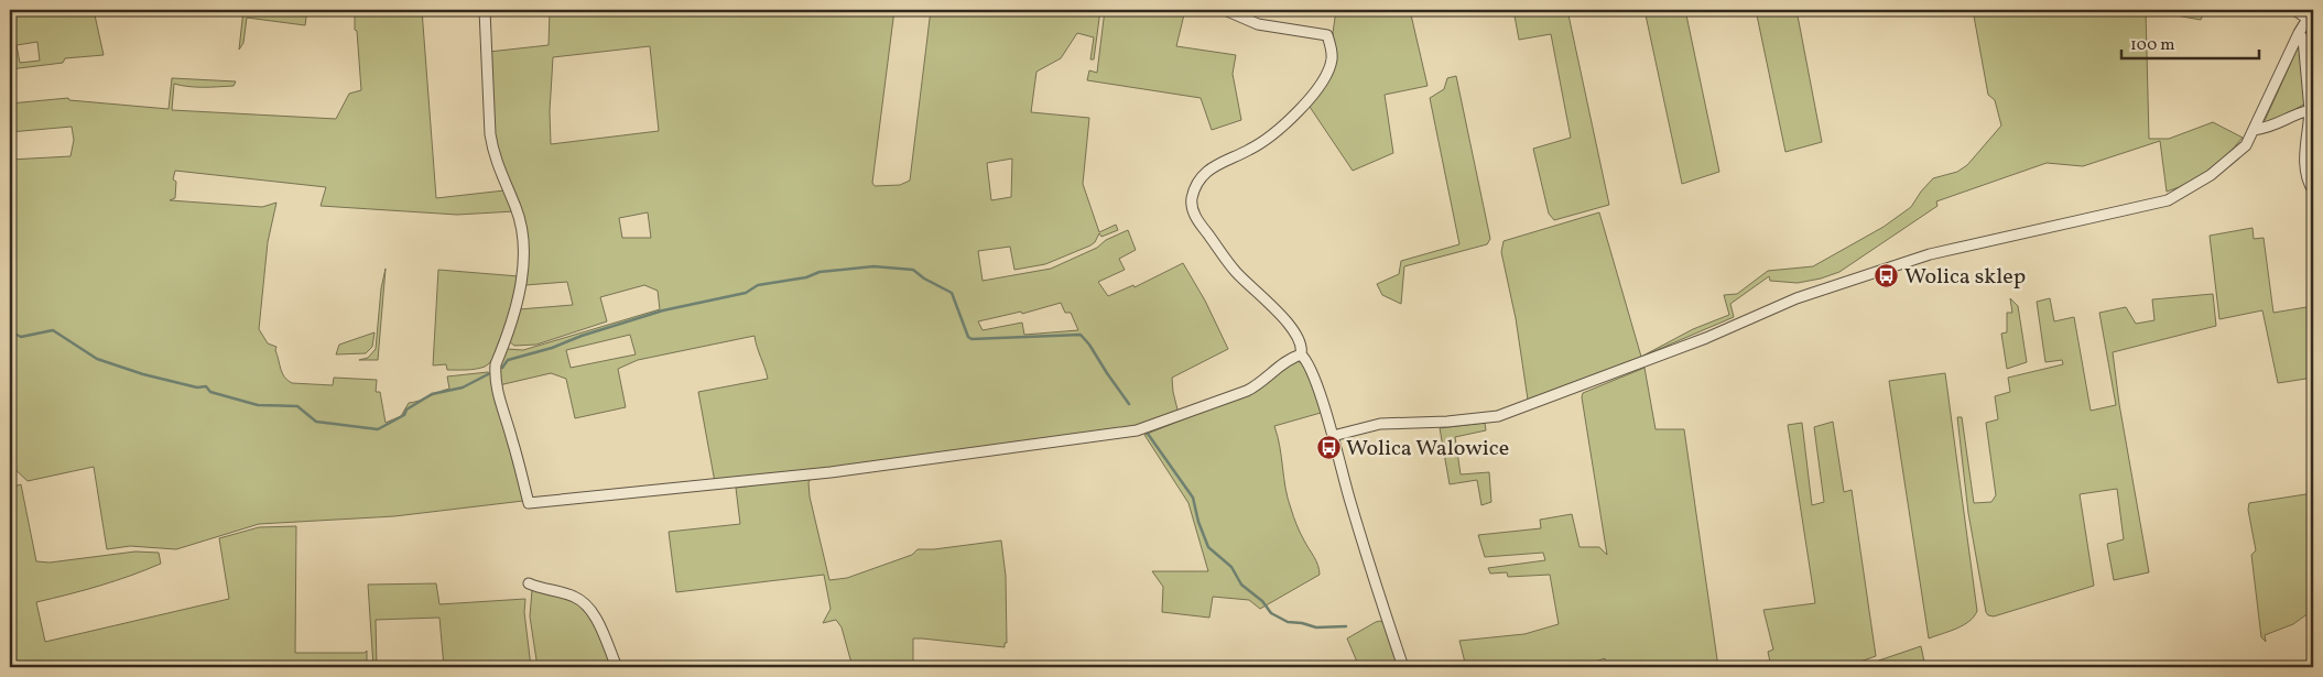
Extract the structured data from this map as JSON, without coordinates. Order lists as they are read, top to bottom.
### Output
{
  "places": {
    "bus stop": ["Wolica sklep", "Wolica Walowice"]
  },
  "scale_bar": "100 m"
}
